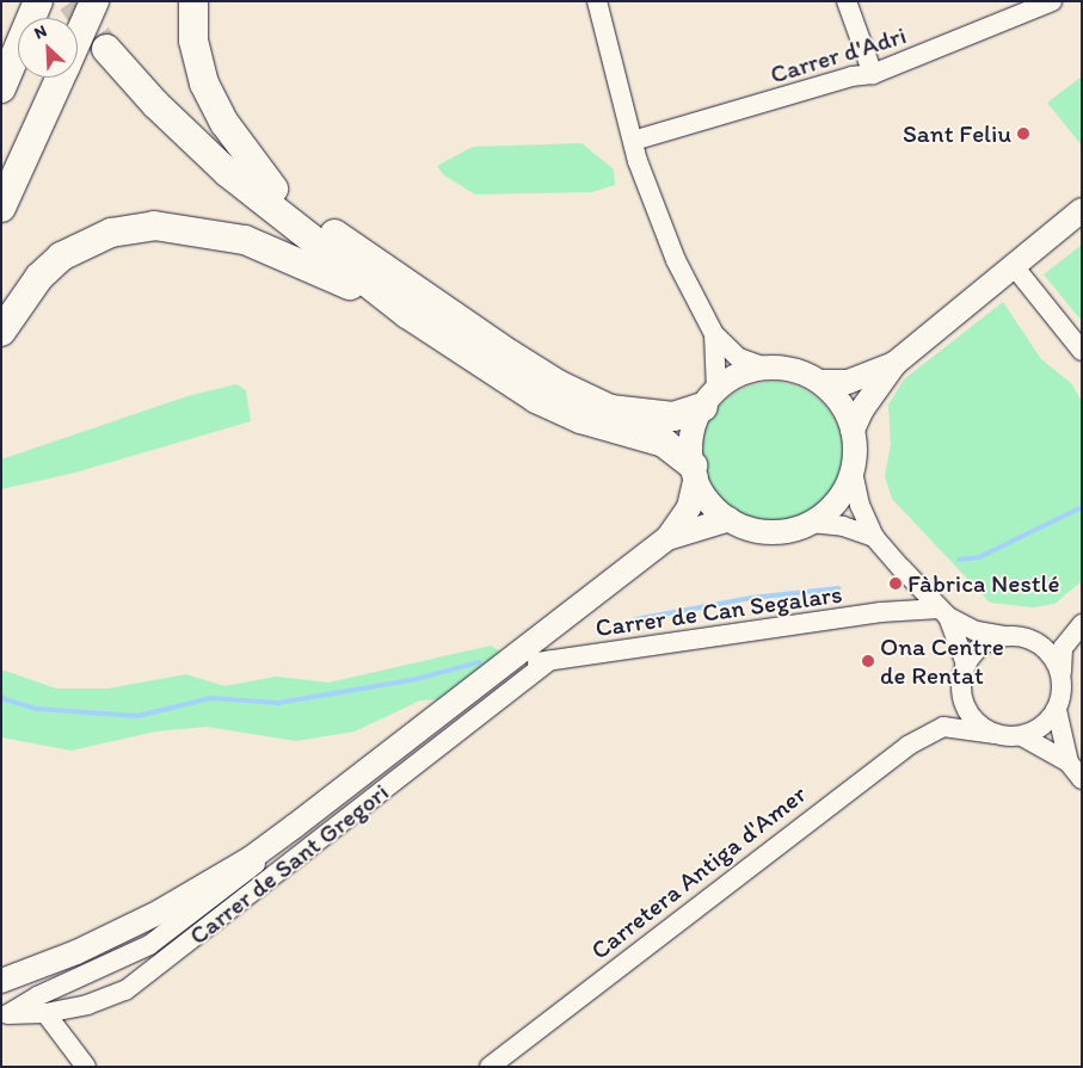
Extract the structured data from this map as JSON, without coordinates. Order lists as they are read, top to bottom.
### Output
{
  "streets": {
    "main road": ["Carrer de Sant Gregori"],
    "street": ["Carrer d'Adri", "Carrer de Can Segalars", "Carretera Antiga d'Amer"]
  },
  "crossings": [
    ["Carrer de Can Segalars", "Carrer de Sant Gregori"]
  ],
  "places": ["Sant Feliu", "Fàbrica Nestlé", "Ona Centre de Rentat"],
  "north": "top left"
}
